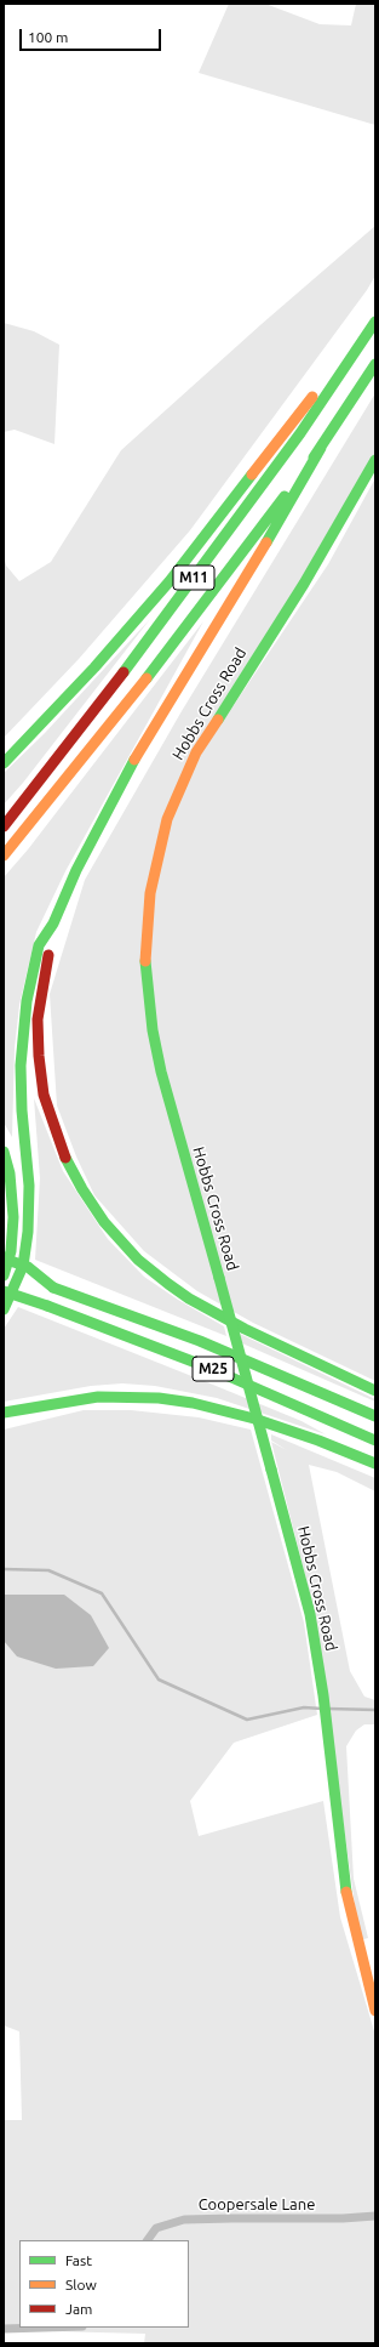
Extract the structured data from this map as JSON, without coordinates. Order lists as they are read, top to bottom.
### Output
{
  "streets": {
    "main road": ["M11", "Hobbs Cross Road", "M25"],
    "street": ["Coopersale Lane"]
  },
  "legend": ["Fast", "Slow", "Jam"],
  "scale_bar": "100 m"
}
